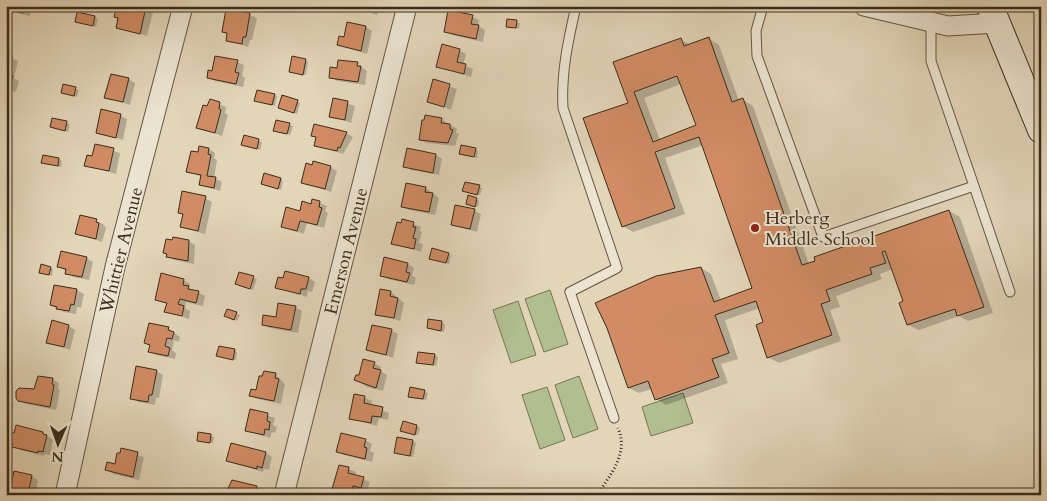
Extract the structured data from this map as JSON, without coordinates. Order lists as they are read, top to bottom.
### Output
{
  "streets": {
    "street": ["Whittier Avenue", "Emerson Avenue"]
  },
  "places": ["Herberg Middle School"],
  "north": "bottom"
}
